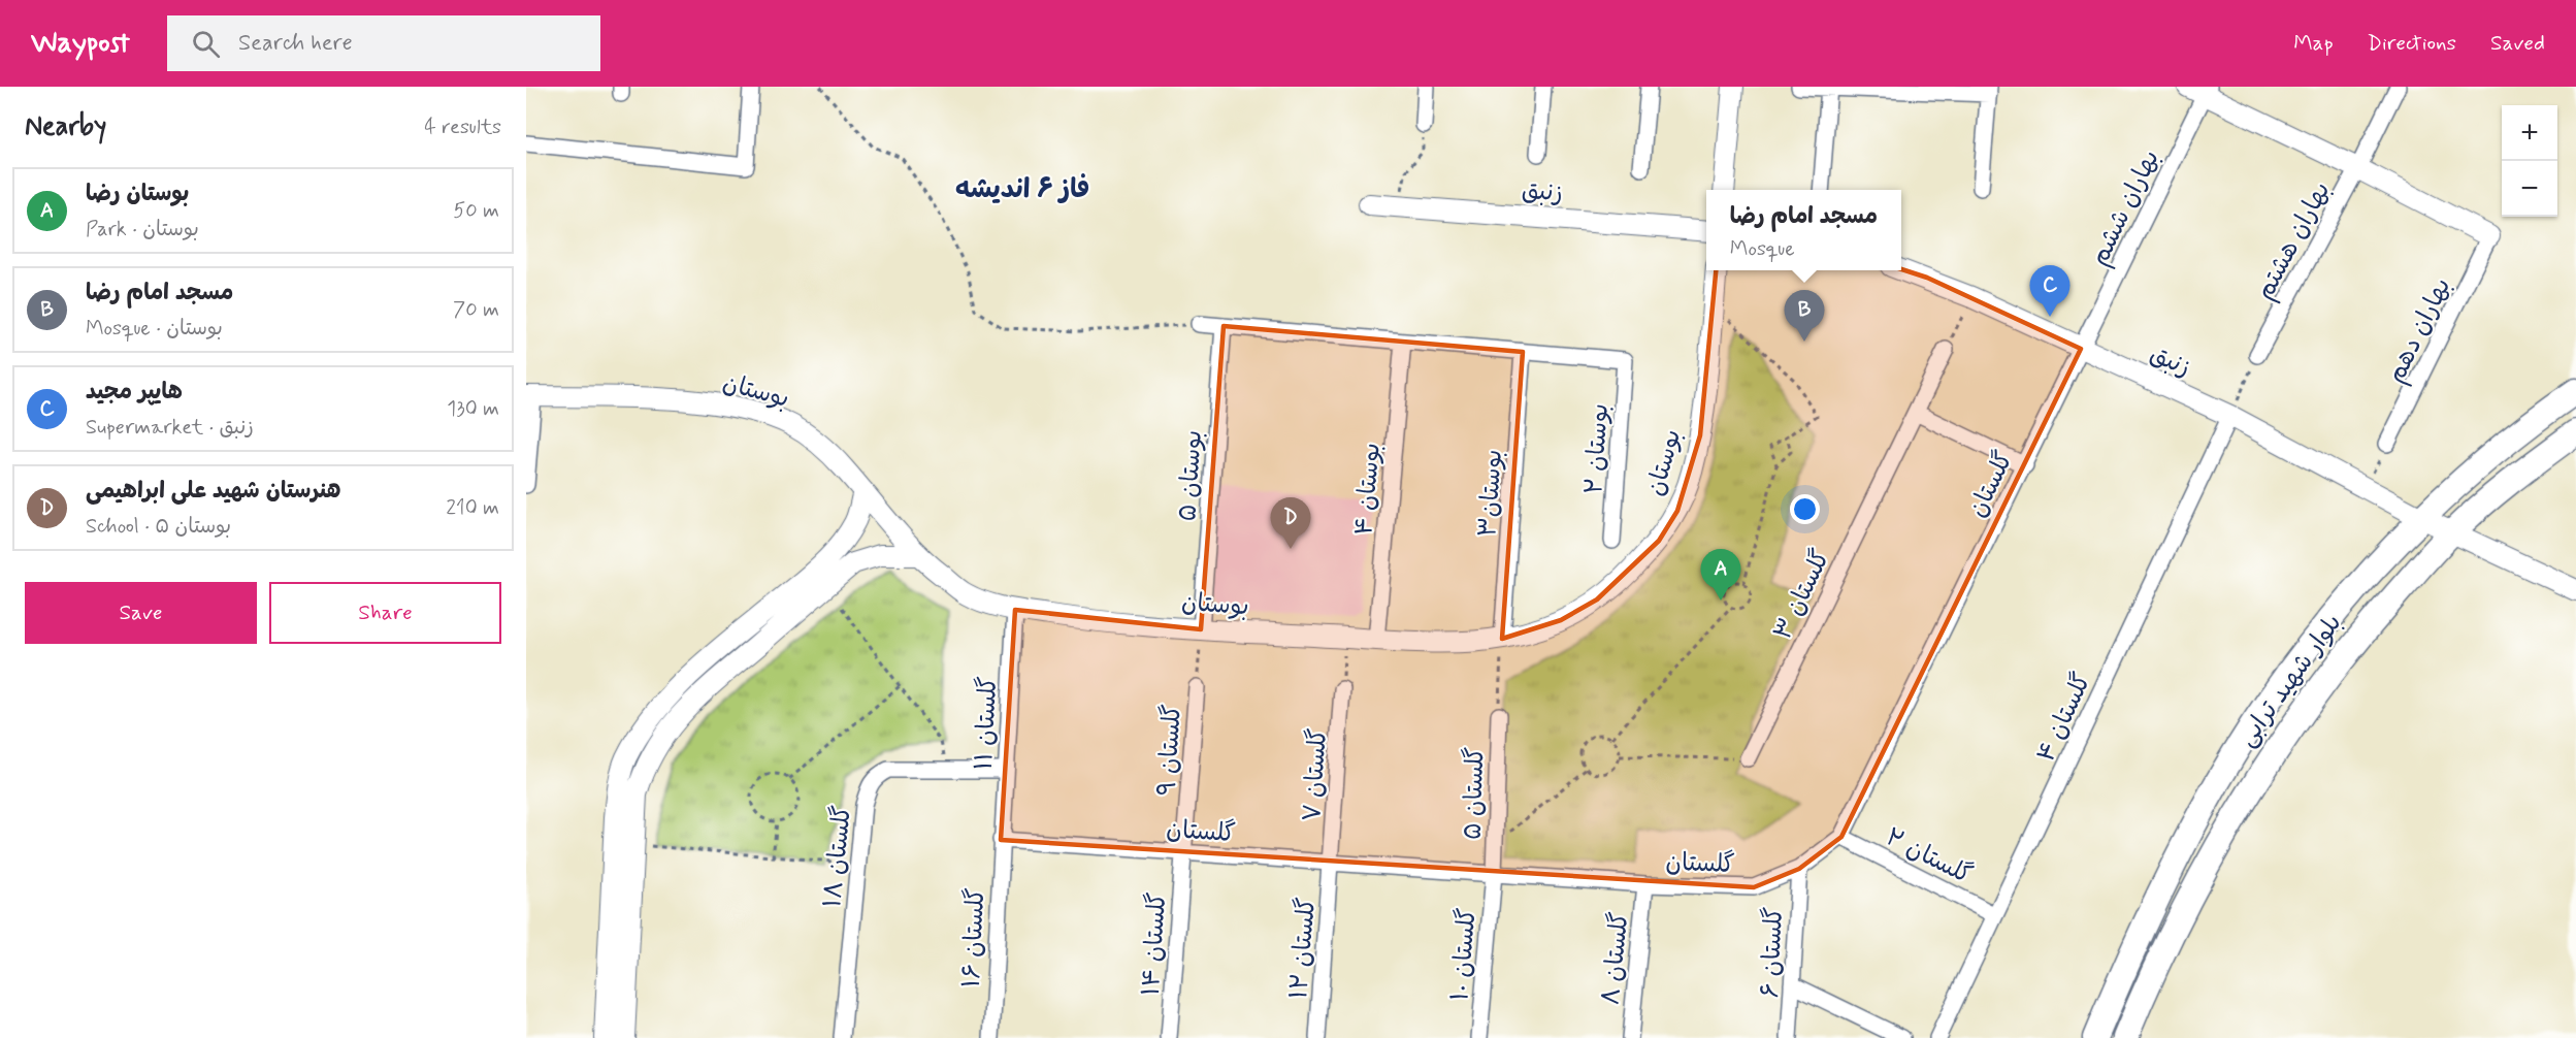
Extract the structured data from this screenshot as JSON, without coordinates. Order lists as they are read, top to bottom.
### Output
{
  "streets": {
    "main road": ["بلوار شهید ترابی"],
    "street": [
      "زنبق",
      "بهاران ششم",
      "بهاران هشتم",
      "بهاران دهم",
      "بوستان",
      "بوستان ۲",
      "بوستان ۵",
      "گلستان",
      "بوستان ۴",
      "بوستان۳",
      "گلستان ۳",
      "گلستان ۴",
      "گلستان ۱۱",
      "گلستان ۹",
      "گلستان ۷",
      "گلستان ۵",
      "گلستان ۲",
      "گلستان ۱۸",
      "گلستان ۱۶",
      "گلستان ۱۴",
      "گلستان ۱۲",
      "گلستان ۶",
      "گلستان ۱۰",
      "گلستان ۸"
    ]
  },
  "crossings": [
    ["زنبق", "بهاران ششم"],
    ["زنبق", "گلستان"],
    ["زنبق", "بلوار شهید ترابی"],
    ["زنبق", "گلستان ۴"],
    ["بهاران ششم", "گلستان"],
    ["بوستان", "بوستان ۵"],
    ["بوستان", "بوستان ۴"],
    ["بوستان", "بوستان۳"],
    ["بوستان", "گلستان ۱۱"],
    ["بوستان ۲", "بوستان۳"],
    ["گلستان", "گلستان ۱۱"],
    ["گلستان", "گلستان ۹"],
    ["گلستان", "گلستان ۷"],
    ["گلستان", "گلستان ۵"],
    ["گلستان", "گلستان ۲"],
    ["گلستان", "گلستان ۱۶"],
    ["گلستان", "گلستان ۱۴"],
    ["گلستان", "گلستان ۱۲"],
    ["گلستان", "گلستان ۶"],
    ["گلستان", "گلستان ۱۰"],
    ["گلستان", "گلستان ۸"],
    ["گلستان ۴", "گلستان ۲"],
    ["گلستان ۱۱", "گلستان ۱۸"],
    ["گلستان ۱۱", "گلستان ۱۶"],
    ["گلستان ۹", "گلستان ۱۴"],
    ["گلستان ۷", "گلستان ۱۲"],
    ["گلستان ۵", "گلستان ۱۰"]
  ],
  "districts": ["فاز ۶ اندیشه"],
  "page": {
    "header": "Waypost",
    "search": "Search here",
    "nav": ["Map", "Directions", "Saved"],
    "heading": ["Nearby", "4 results"],
    "map_buttons": ["+", "−"],
    "list": [
      {
        "mark": "A",
        "name": "بوستان رضا",
        "note": "Park · بوستان",
        "value": "50 m"
      },
      {
        "mark": "B",
        "name": "مسجد امام رضا",
        "note": "Mosque · بوستان",
        "value": "70 m"
      },
      {
        "mark": "C",
        "name": "هایپر مجید",
        "note": "Supermarket · زنبق",
        "value": "130 m"
      },
      {
        "mark": "D",
        "name": "هنرستان شهید علی ابراهیمی",
        "note": "School · بوستان ۵",
        "value": "210 m"
      }
    ],
    "popup": ["مسجد امام رضا", "Mosque"],
    "pins": [
      "C",
      "B",
      "D",
      "A"
    ],
    "buttons": ["Save", "Share"]
  }
}
